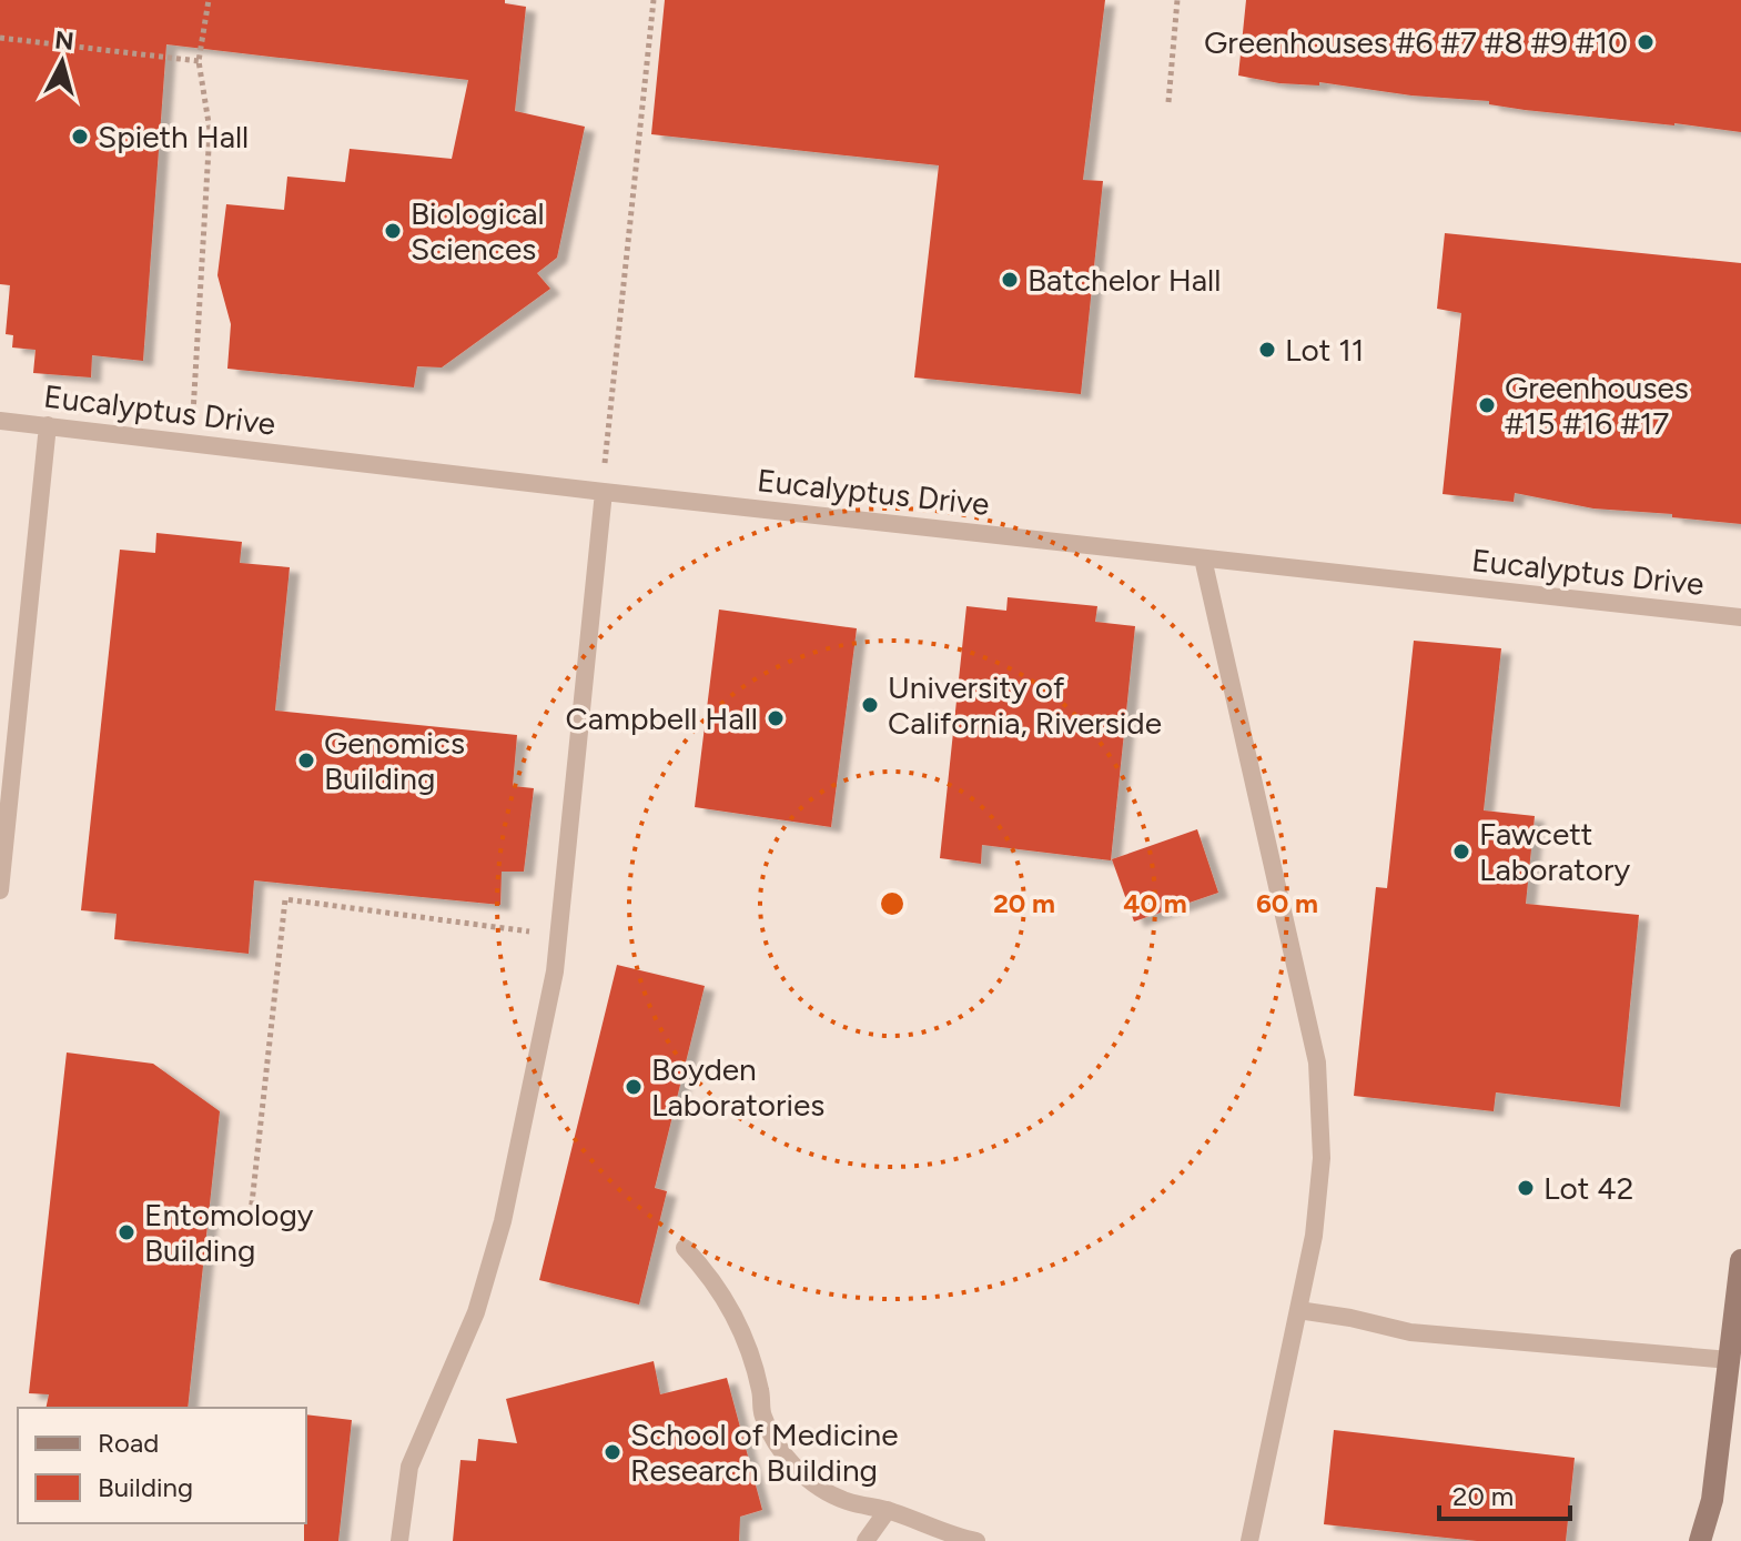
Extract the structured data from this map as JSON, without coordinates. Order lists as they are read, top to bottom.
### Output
{
  "streets": {
    "lane": ["Eucalyptus Drive"]
  },
  "places": [
    "Greenhouses #6 #7 #8 #9 #10",
    "Spieth Hall",
    "Biological Sciences",
    "Batchelor Hall",
    "Lot 11",
    "Greenhouses #15 #16 #17",
    "University of California, Riverside",
    "Campbell Hall",
    "Genomics Building",
    "Fawcett Laboratory",
    "Boyden Laboratories",
    "Lot 42",
    "Entomology Building",
    "School of Medicine Research Building"
  ],
  "legend": ["Road", "Building"],
  "scale_bar": "20 m",
  "north": "top",
  "rings": ["20 m", "40 m", "60 m"]
}
